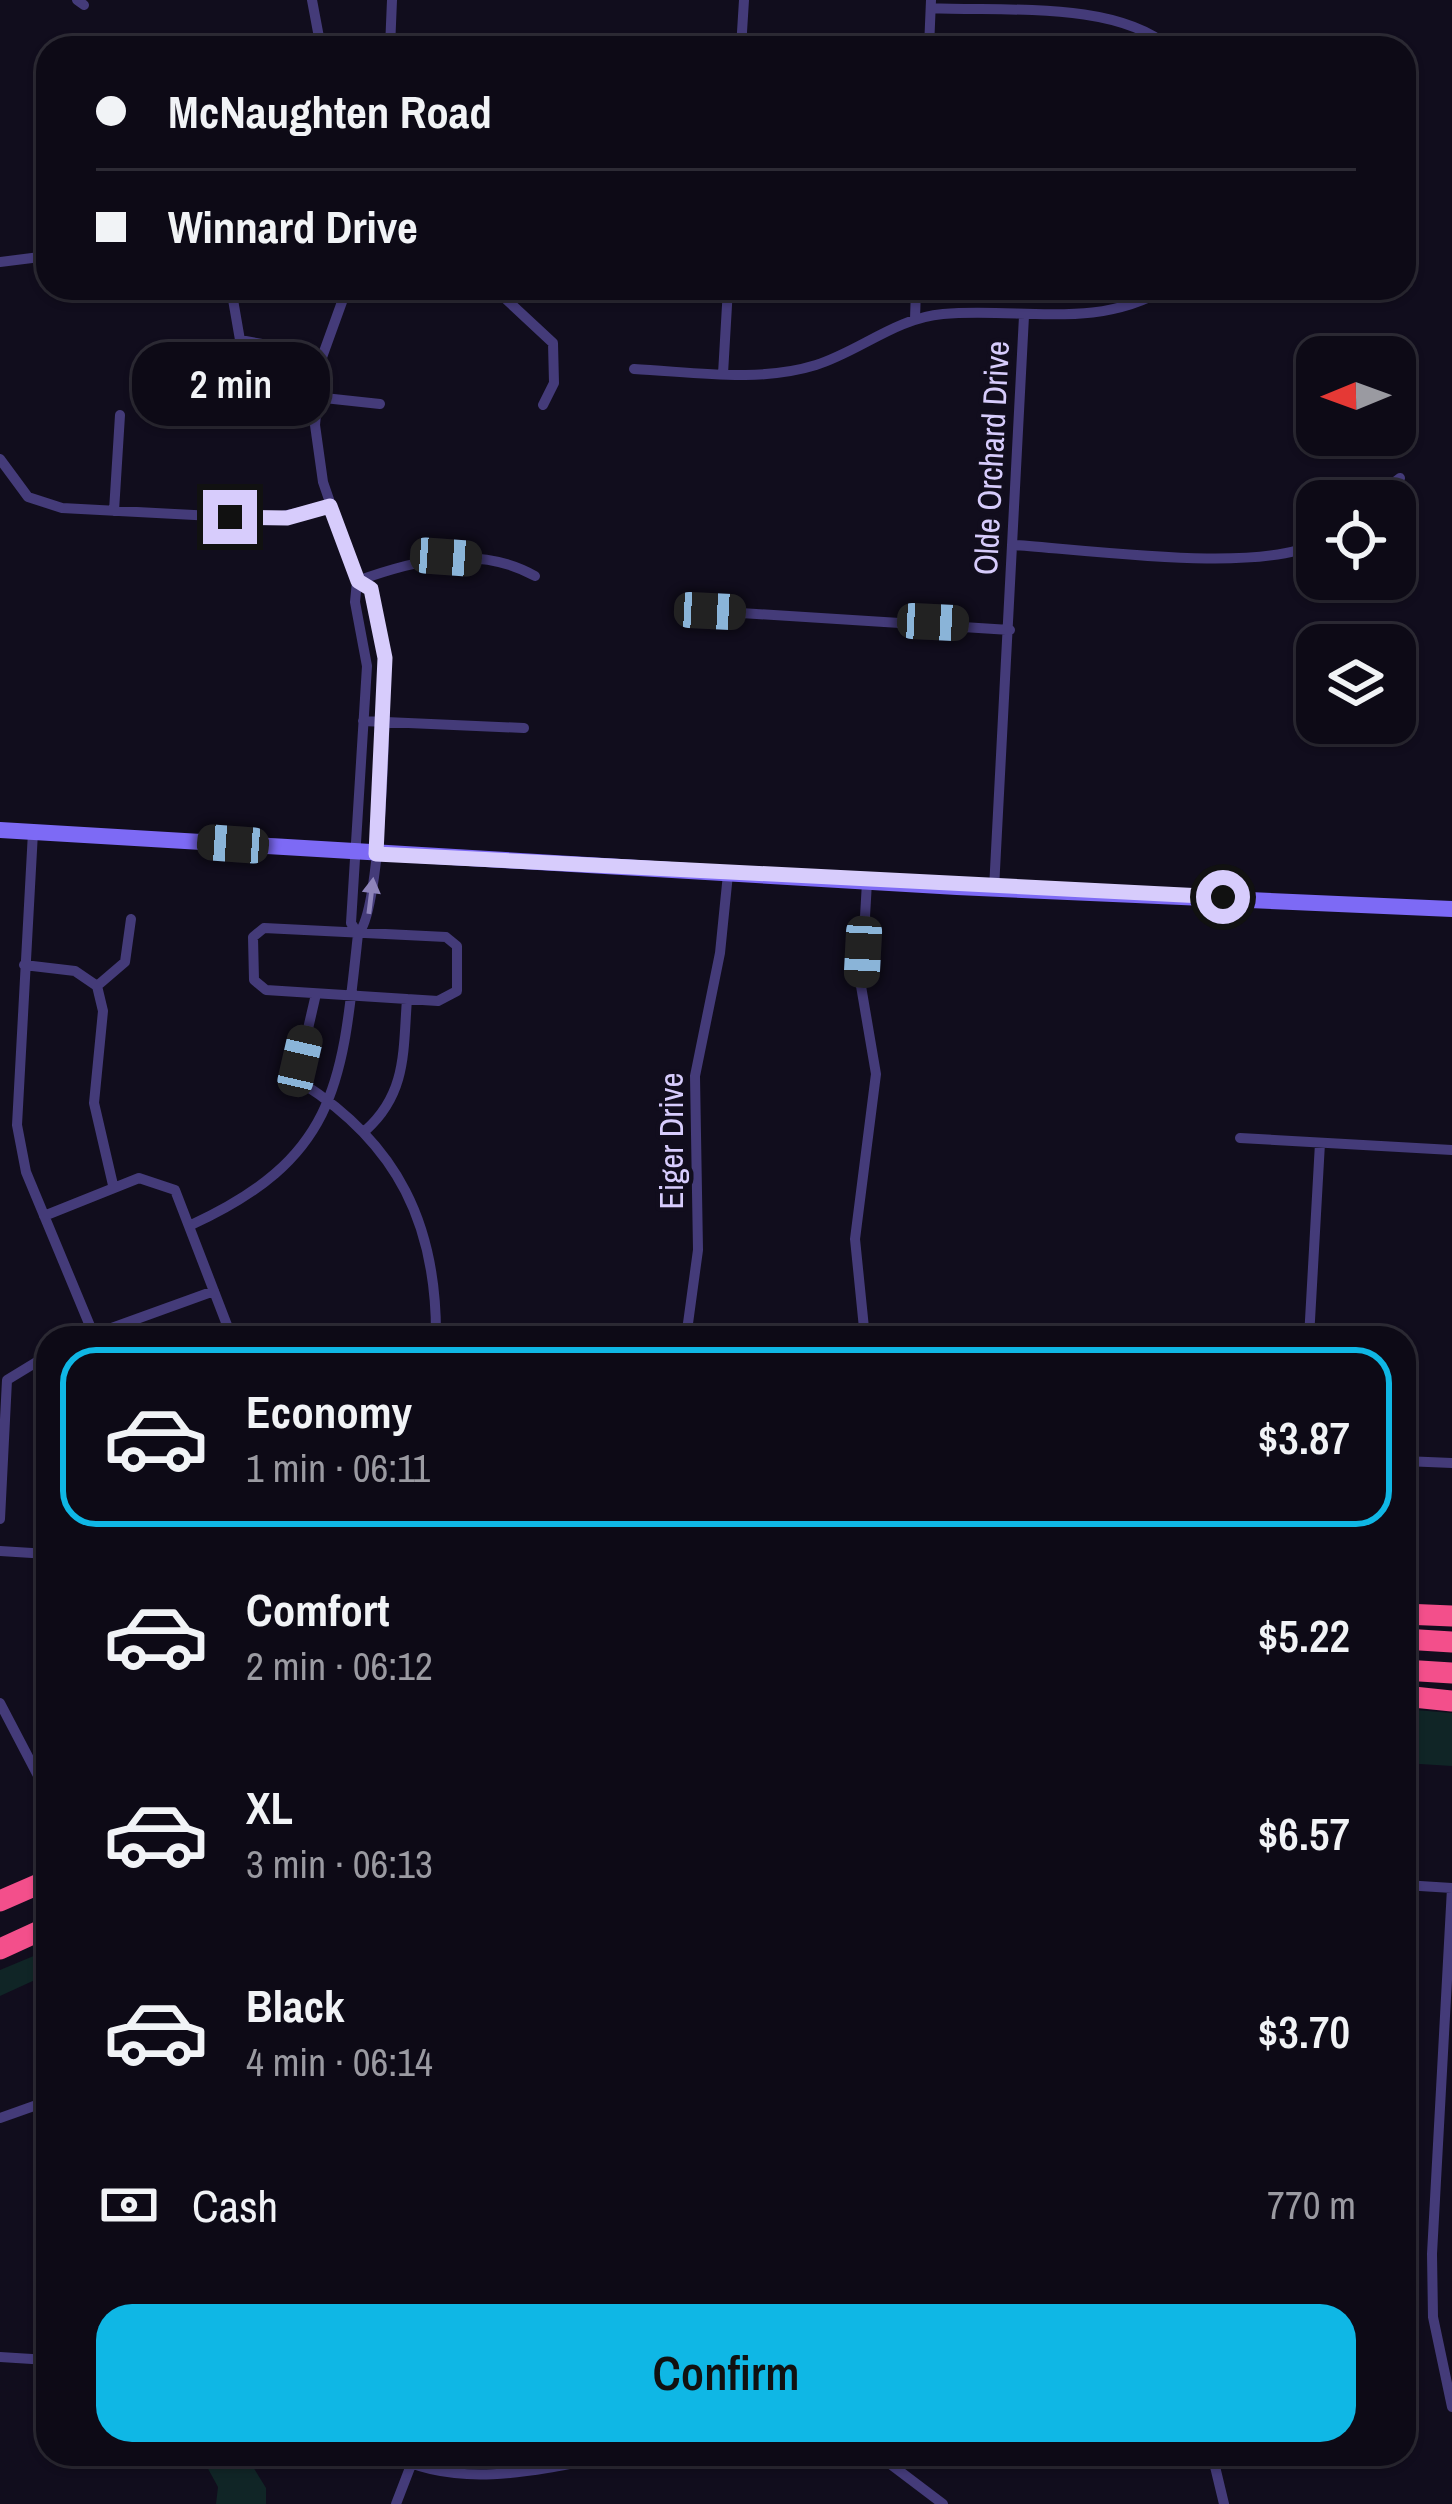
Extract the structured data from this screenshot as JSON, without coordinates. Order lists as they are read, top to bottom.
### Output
{
  "streets": {
    "street": ["Olde Orchard Drive", "Eiger Drive"]
  },
  "north": "left",
  "page": {
    "banner": ["McNaughten Road", "Winnard Drive"],
    "bubble": "2 min",
    "list": [
      {
        "name": "Economy",
        "note": "1 min · 06:11",
        "value": "$3.87"
      },
      {
        "name": "Comfort",
        "note": "2 min · 06:12",
        "value": "$5.22"
      },
      {
        "name": "XL",
        "note": "3 min · 06:13",
        "value": "$6.57"
      },
      {
        "name": "Black",
        "note": "4 min · 06:14",
        "value": "$3.70"
      }
    ],
    "pay": ["Cash", "770 m"],
    "buttons": "Confirm"
  }
}
